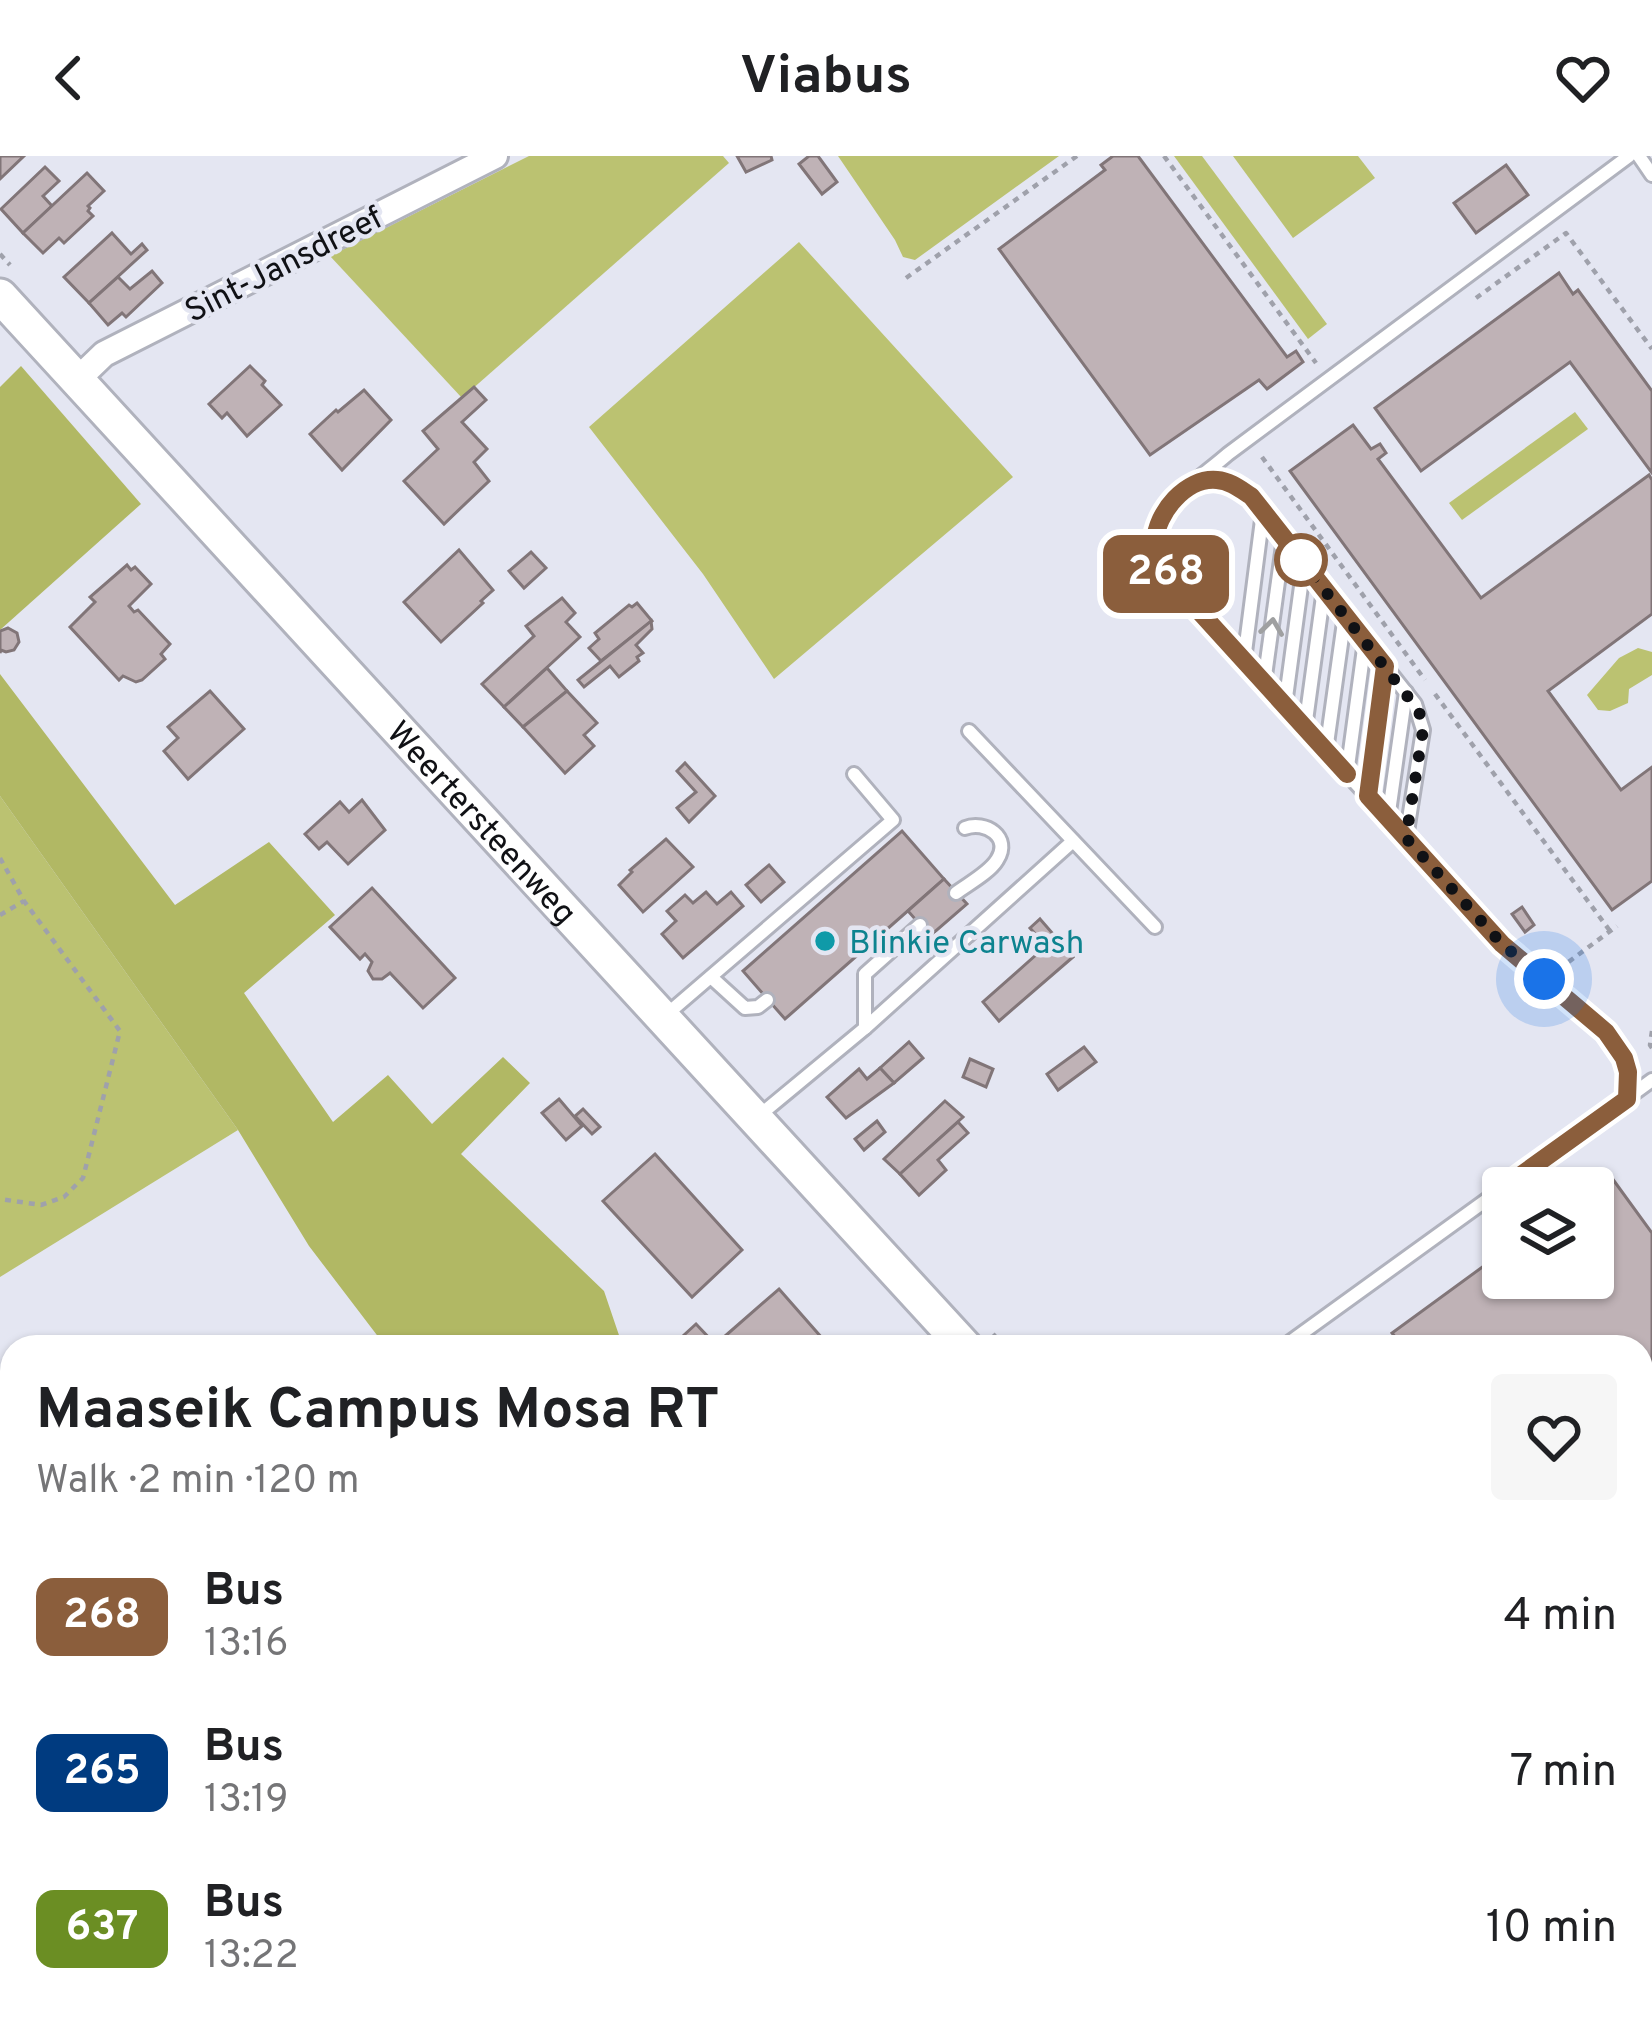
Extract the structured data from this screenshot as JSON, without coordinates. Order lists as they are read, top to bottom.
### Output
{
  "streets": {
    "main road": ["Weertersteenweg"],
    "street": ["Sint-Jansdreef"]
  },
  "crossings": [
    ["Sint-Jansdreef", "Weertersteenweg"]
  ],
  "places": ["Blinkie Carwash"],
  "lines": ["bus line 268"],
  "page": {
    "header": "Viabus",
    "on_map": "268",
    "heading": ["Maaseik Campus Mosa RT", "Walk · 2 min · 120 m"],
    "list": [
      {
        "mark": "268",
        "name": "Bus",
        "note": "13:16",
        "value": "4 min"
      },
      {
        "mark": "265",
        "name": "Bus",
        "note": "13:19",
        "value": "7 min"
      },
      {
        "mark": "637",
        "name": "Bus",
        "note": "13:22",
        "value": "10 min"
      }
    ]
  }
}
